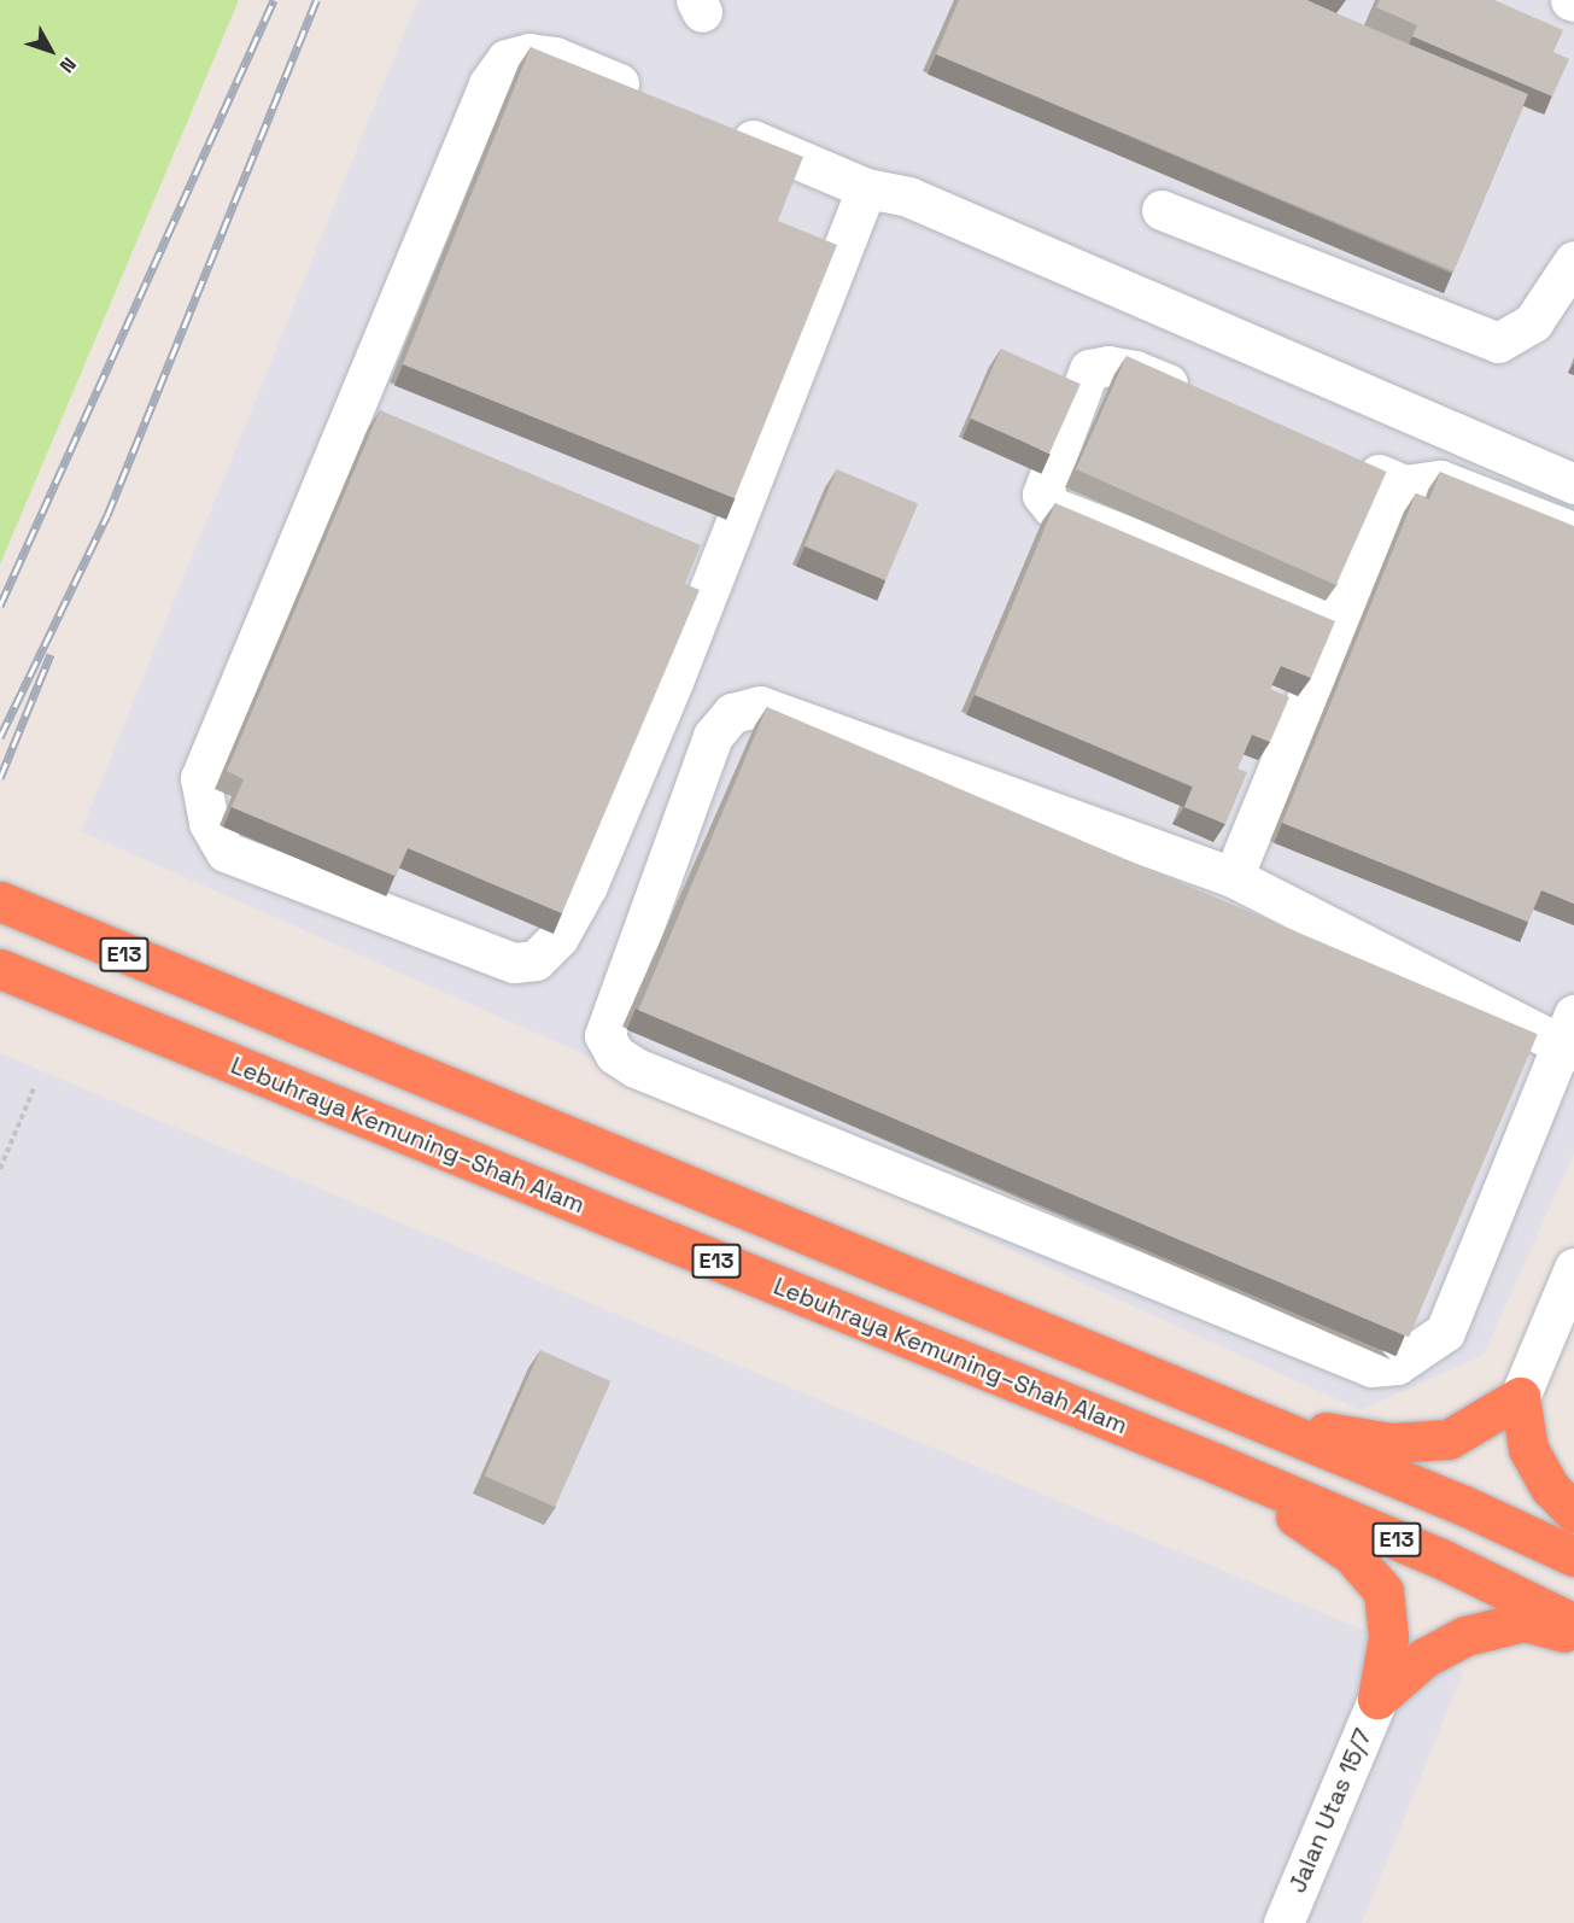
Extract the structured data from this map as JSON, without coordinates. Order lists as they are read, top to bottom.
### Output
{
  "streets": {
    "highway": ["E13", "Lebuhraya Kemuning–Shah Alam"],
    "street": ["Jalan Utas 15/7"]
  },
  "north": "bottom right"
}
